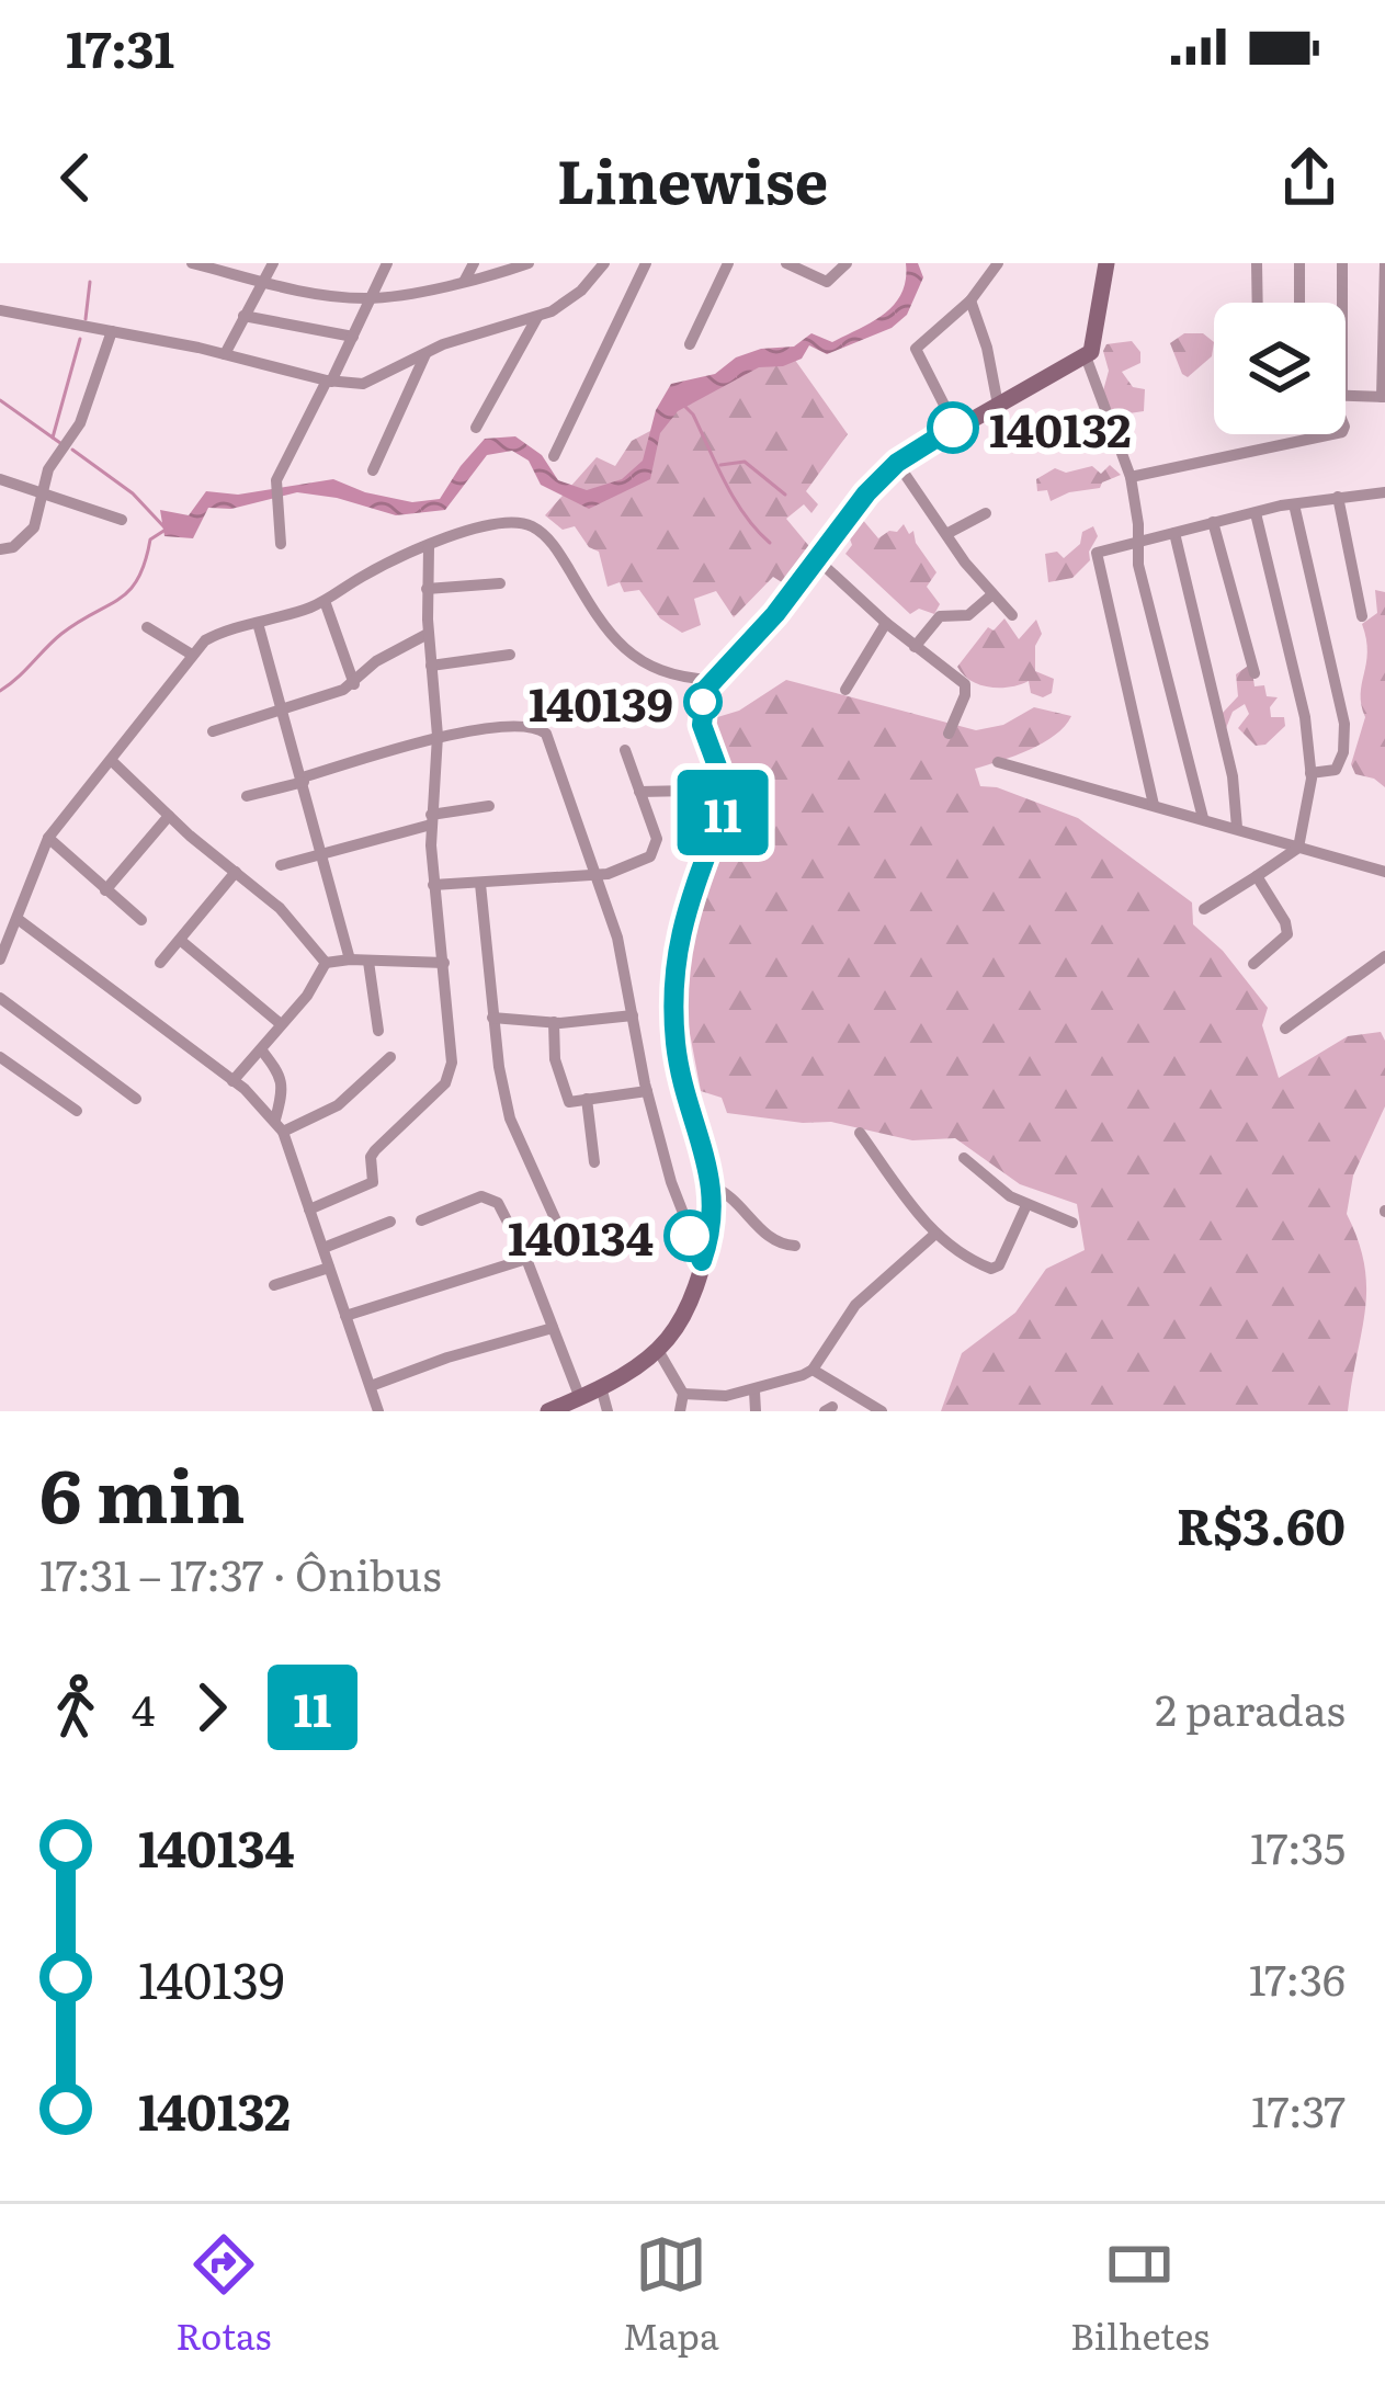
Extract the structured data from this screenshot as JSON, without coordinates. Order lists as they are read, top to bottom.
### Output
{
  "places": ["140132", "140139", "140134"],
  "lines": ["bus line 11"],
  "page": {
    "status": "17:31",
    "header": "Linewise",
    "on_map": "11",
    "heading": ["6 min", "17:31 – 17:37 · Ônibus", "R$3.60"],
    "legs": ["4", "11", "2 paradas"],
    "list": [
      {
        "name": "140134",
        "value": "17:35"
      },
      {
        "name": "140139",
        "value": "17:36"
      },
      {
        "name": "140132",
        "value": "17:37"
      }
    ],
    "tabs": ["Rotas", "Mapa", "Bilhetes"]
  }
}
